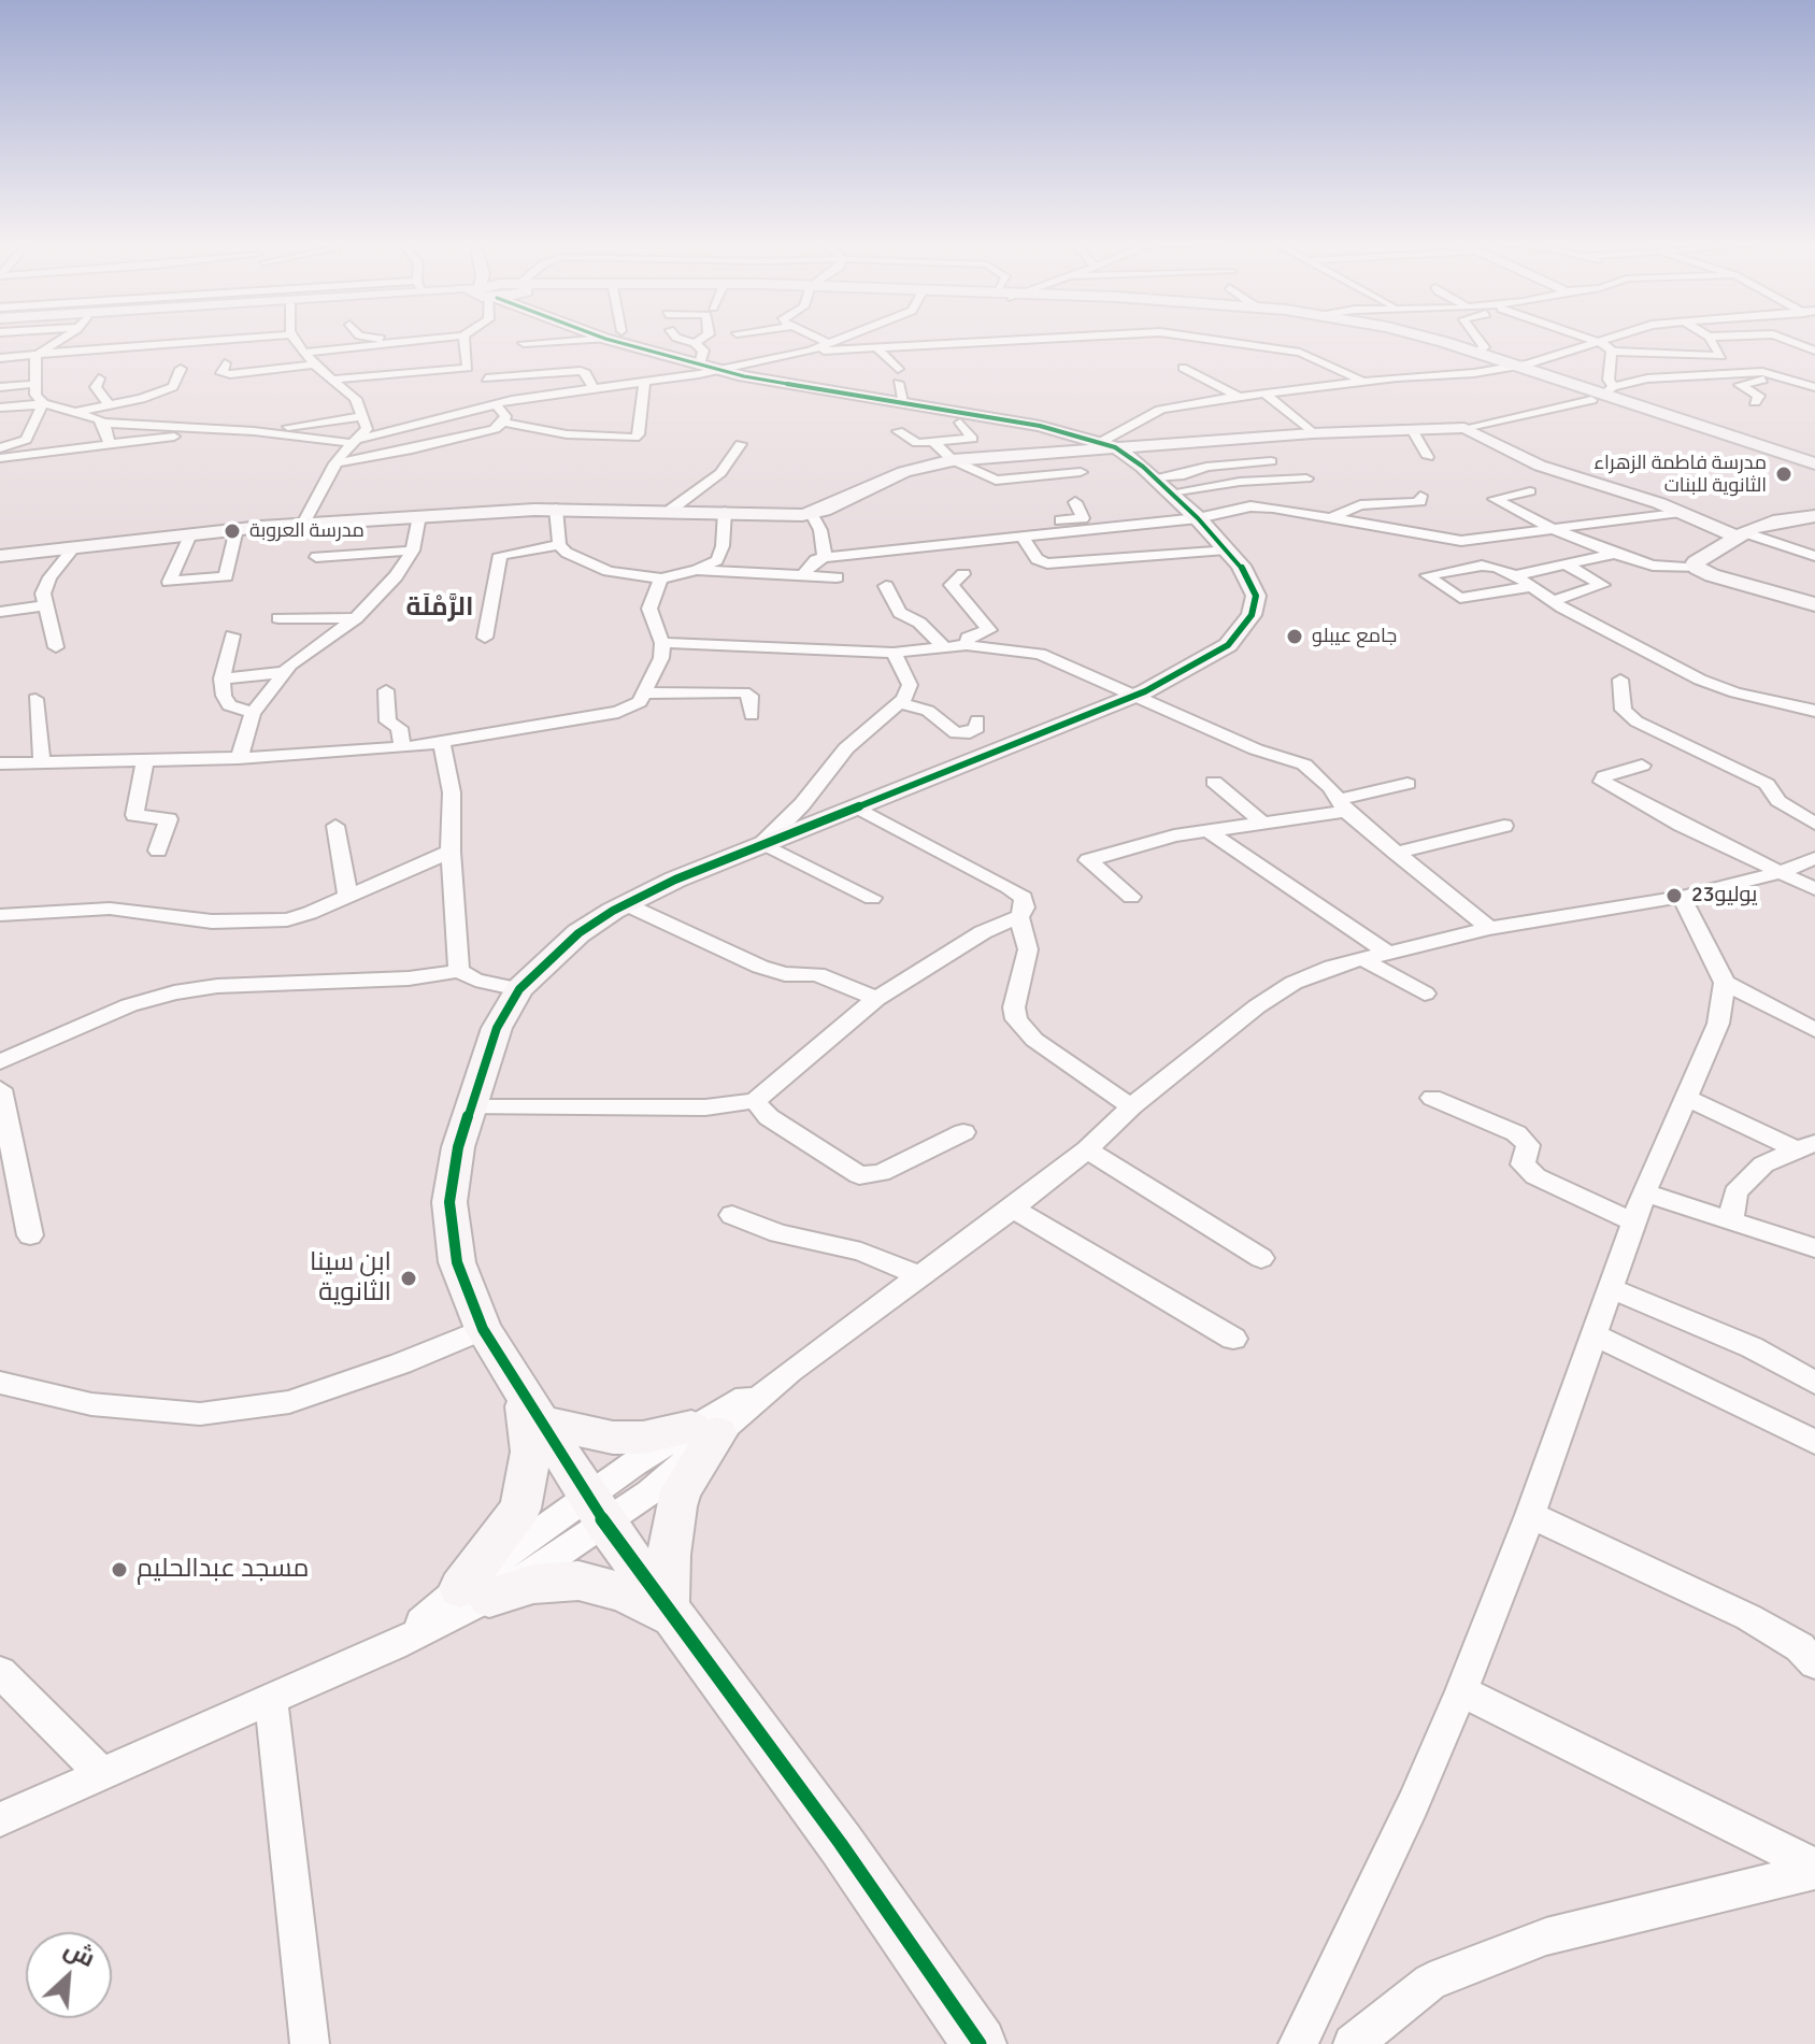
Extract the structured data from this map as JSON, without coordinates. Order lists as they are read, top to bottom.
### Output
{
  "districts": ["الرَّمْلَة"],
  "places": [
    "مدرسة فاطمة الزهراء الثانوية للبنات",
    "مدرسة العروبة",
    "جامع عيبلو",
    "23يوليو",
    "ابن سينا الثانوية",
    "مسجد عبدالحليم"
  ],
  "north": "top right"
}
